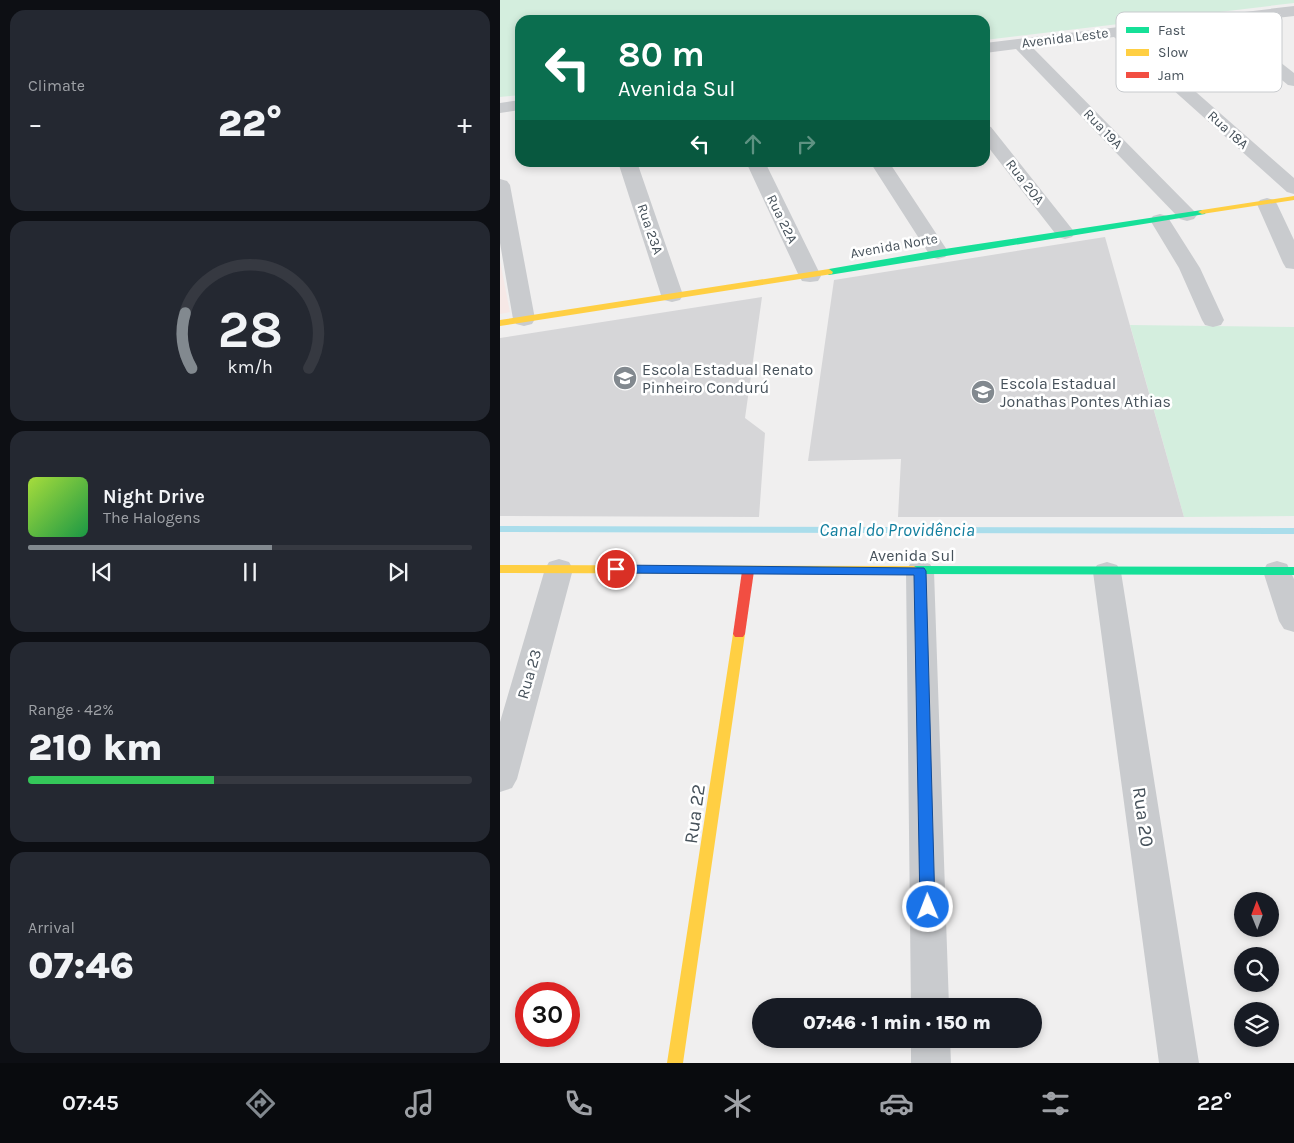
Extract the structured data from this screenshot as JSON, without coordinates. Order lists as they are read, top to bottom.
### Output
{
  "streets": {
    "street": [
      "Avenida Leste",
      "Rua 19A",
      "Rua 18A",
      "Rua 20A",
      "Rua 22A",
      "Rua 23A",
      "Avenida Norte",
      "Avenida Sul",
      "Rua 23",
      "Rua 22",
      "Rua 20"
    ]
  },
  "crossings": [
    ["Avenida Leste", "Rua 19A"],
    ["Rua 19A", "Avenida Norte"],
    ["Rua 20A", "Avenida Norte"],
    ["Rua 22A", "Avenida Norte"],
    ["Rua 23A", "Avenida Norte"],
    ["Avenida Sul", "Rua 23"],
    ["Avenida Sul", "Rua 22"],
    ["Avenida Sul", "Rua 20"]
  ],
  "water": ["Canal do Providência"],
  "places": {
    "school or university": ["Escola Estadual Renato Pinheiro Condurú", "Escola Estadual Jonathas Pontes Athias"]
  },
  "legend": ["Fast", "Slow", "Jam"],
  "north": "top",
  "page": {
    "tile": [
      "Climate",
      ["Range · 42%", "210 km"],
      ["Arrival", "07:46"]
    ],
    "turn": ["80 m", "Avenida Sul"],
    "heat": ["−", "22°", "+"],
    "song": ["Night Drive", "The Halogens"],
    "limit": "30",
    "trip": "07:46 · 1 min · 150 m",
    "tabs": ["07:45", "22°"],
    "gauge": ["28", "km/h"]
  }
}
